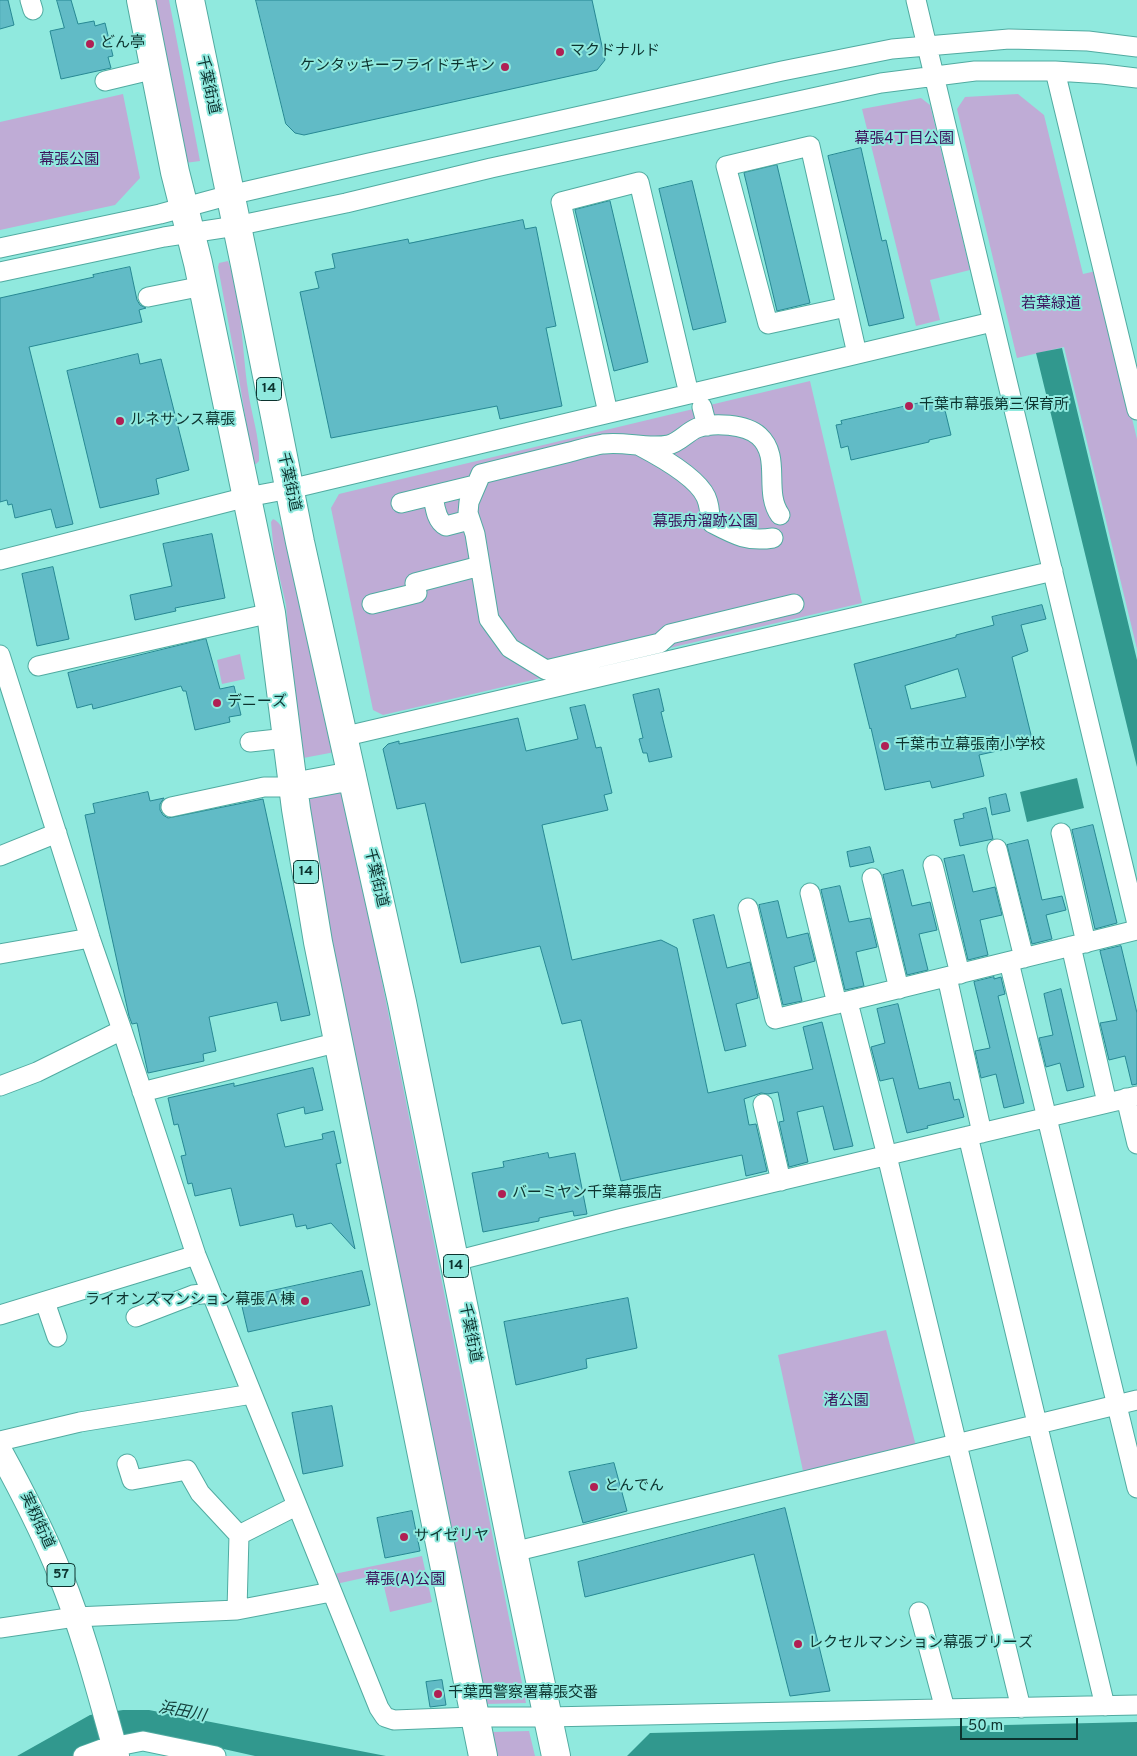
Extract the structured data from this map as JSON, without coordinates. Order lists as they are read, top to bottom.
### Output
{
  "streets": {
    "highway": ["千葉街道", "14"],
    "main road": ["実籾街道", "57"]
  },
  "water": ["浜田川"],
  "parks": [
    "幕張4丁目公園",
    "幕張公園",
    "若葉緑道",
    "幕張舟溜跡公園",
    "渚公園",
    "幕張(A)公園"
  ],
  "places": [
    "どん亭",
    "マクドナルド",
    "ケンタッキーフライドチキン",
    "千葉市幕張第三保育所",
    "ルネサンス幕張",
    "デニーズ",
    "千葉市立幕張南小学校",
    "バーミヤン千葉幕張店",
    "ライオンズマンション幕張Ａ棟",
    "とんでん",
    "サイゼリヤ",
    "レクセルマンション幕張ブリーズ",
    "千葉西警察署幕張交番"
  ],
  "scale_bar": "50 m"
}
